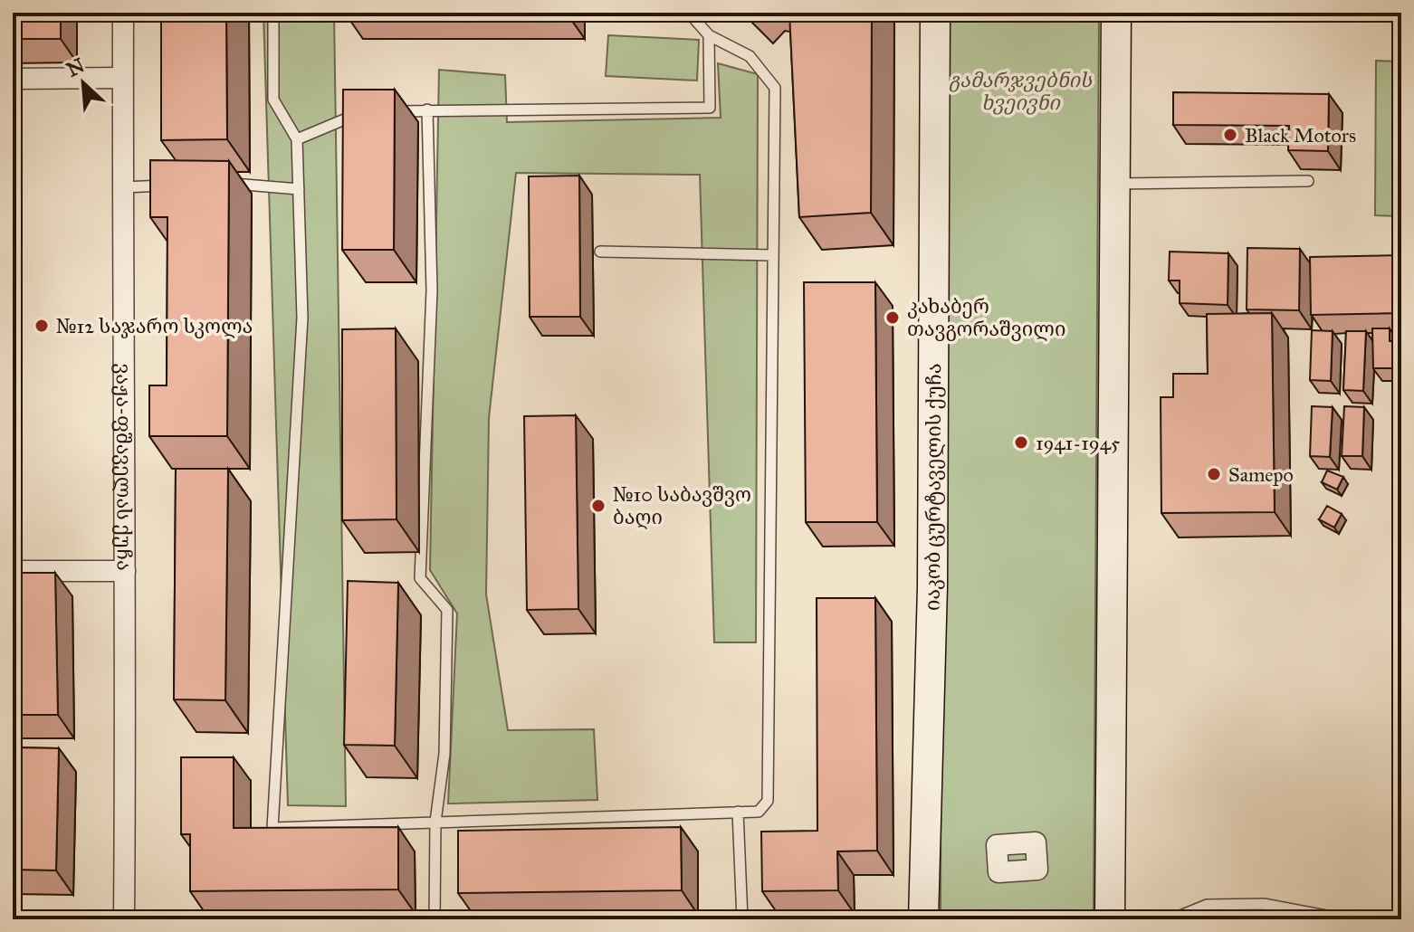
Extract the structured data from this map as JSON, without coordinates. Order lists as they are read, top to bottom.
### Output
{
  "streets": {
    "main road": ["იაკობ ცურტაველის ქუჩა"],
    "street": ["ვაჟა-ფშაველას ქუჩა"]
  },
  "parks": ["გამარჯვებნის ხვეივნი"],
  "places": [
    "Black Motors",
    "კახაბერ თავგორაშვილი",
    "№12 საჯარო სკოლა",
    "1941-1945",
    "Samepo",
    "№10 საბავშვო ბაღი"
  ],
  "north": "top left"
}
